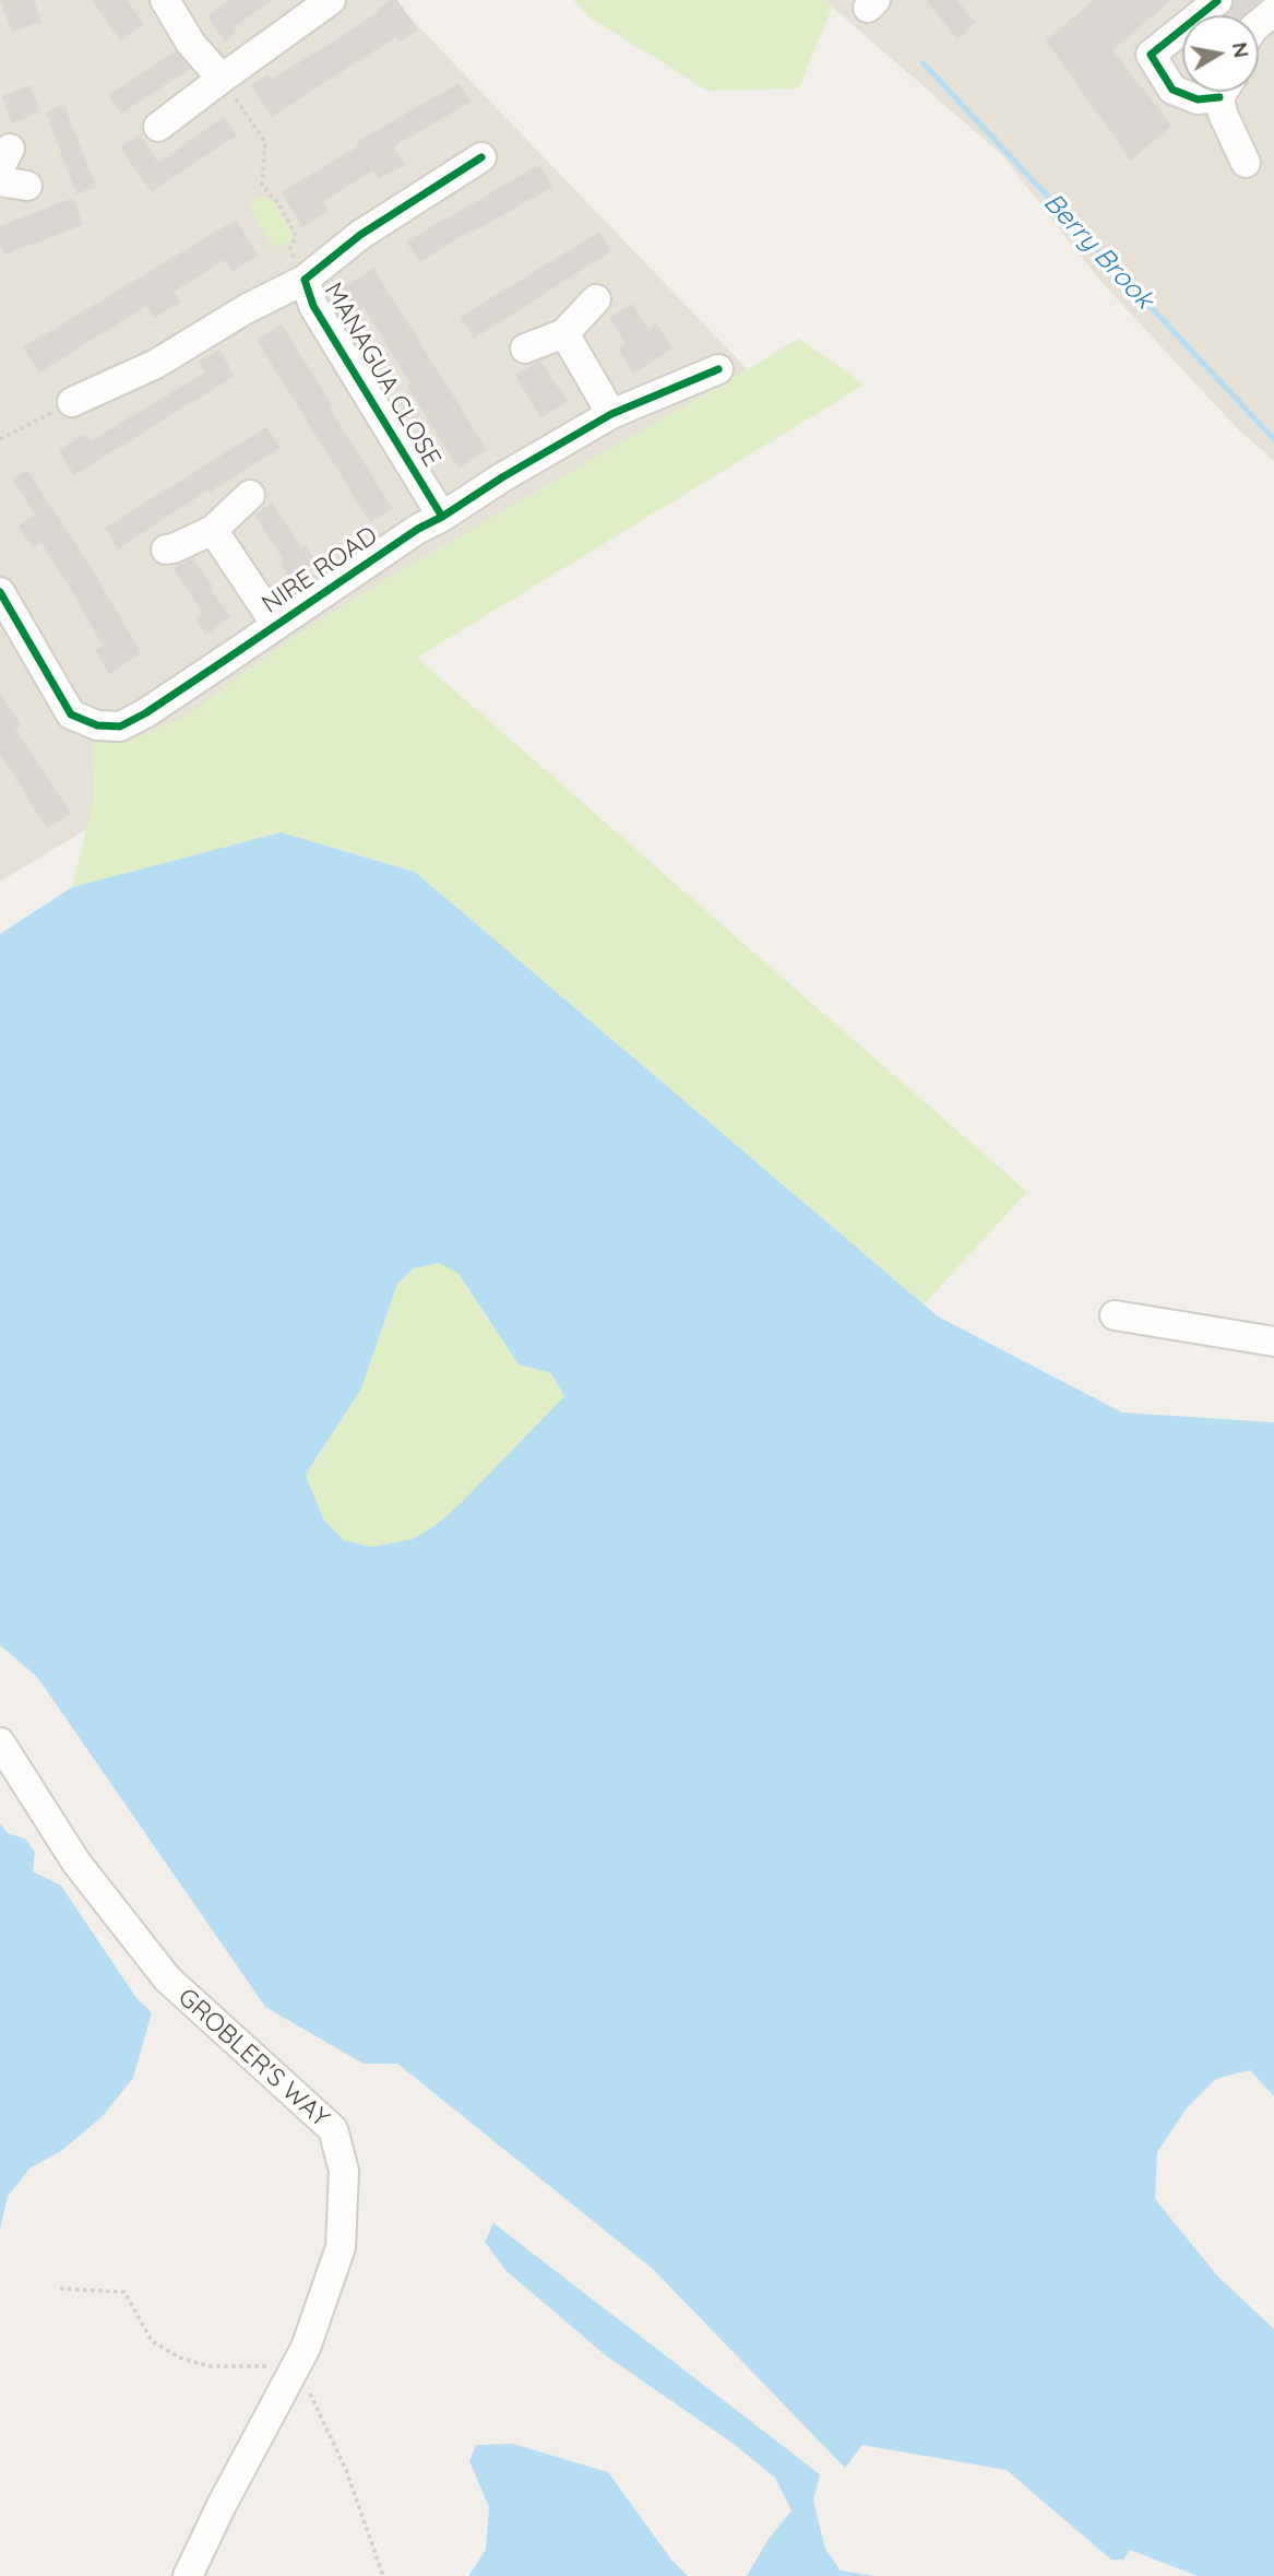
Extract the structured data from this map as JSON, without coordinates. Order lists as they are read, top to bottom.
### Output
{
  "streets": {
    "street": ["MANAGUA CLOSE", "NIRE ROAD", "GROBLER'S WAY"]
  },
  "crossings": [
    ["MANAGUA CLOSE", "NIRE ROAD"]
  ],
  "water": ["Berry Brook"],
  "north": "right"
}
